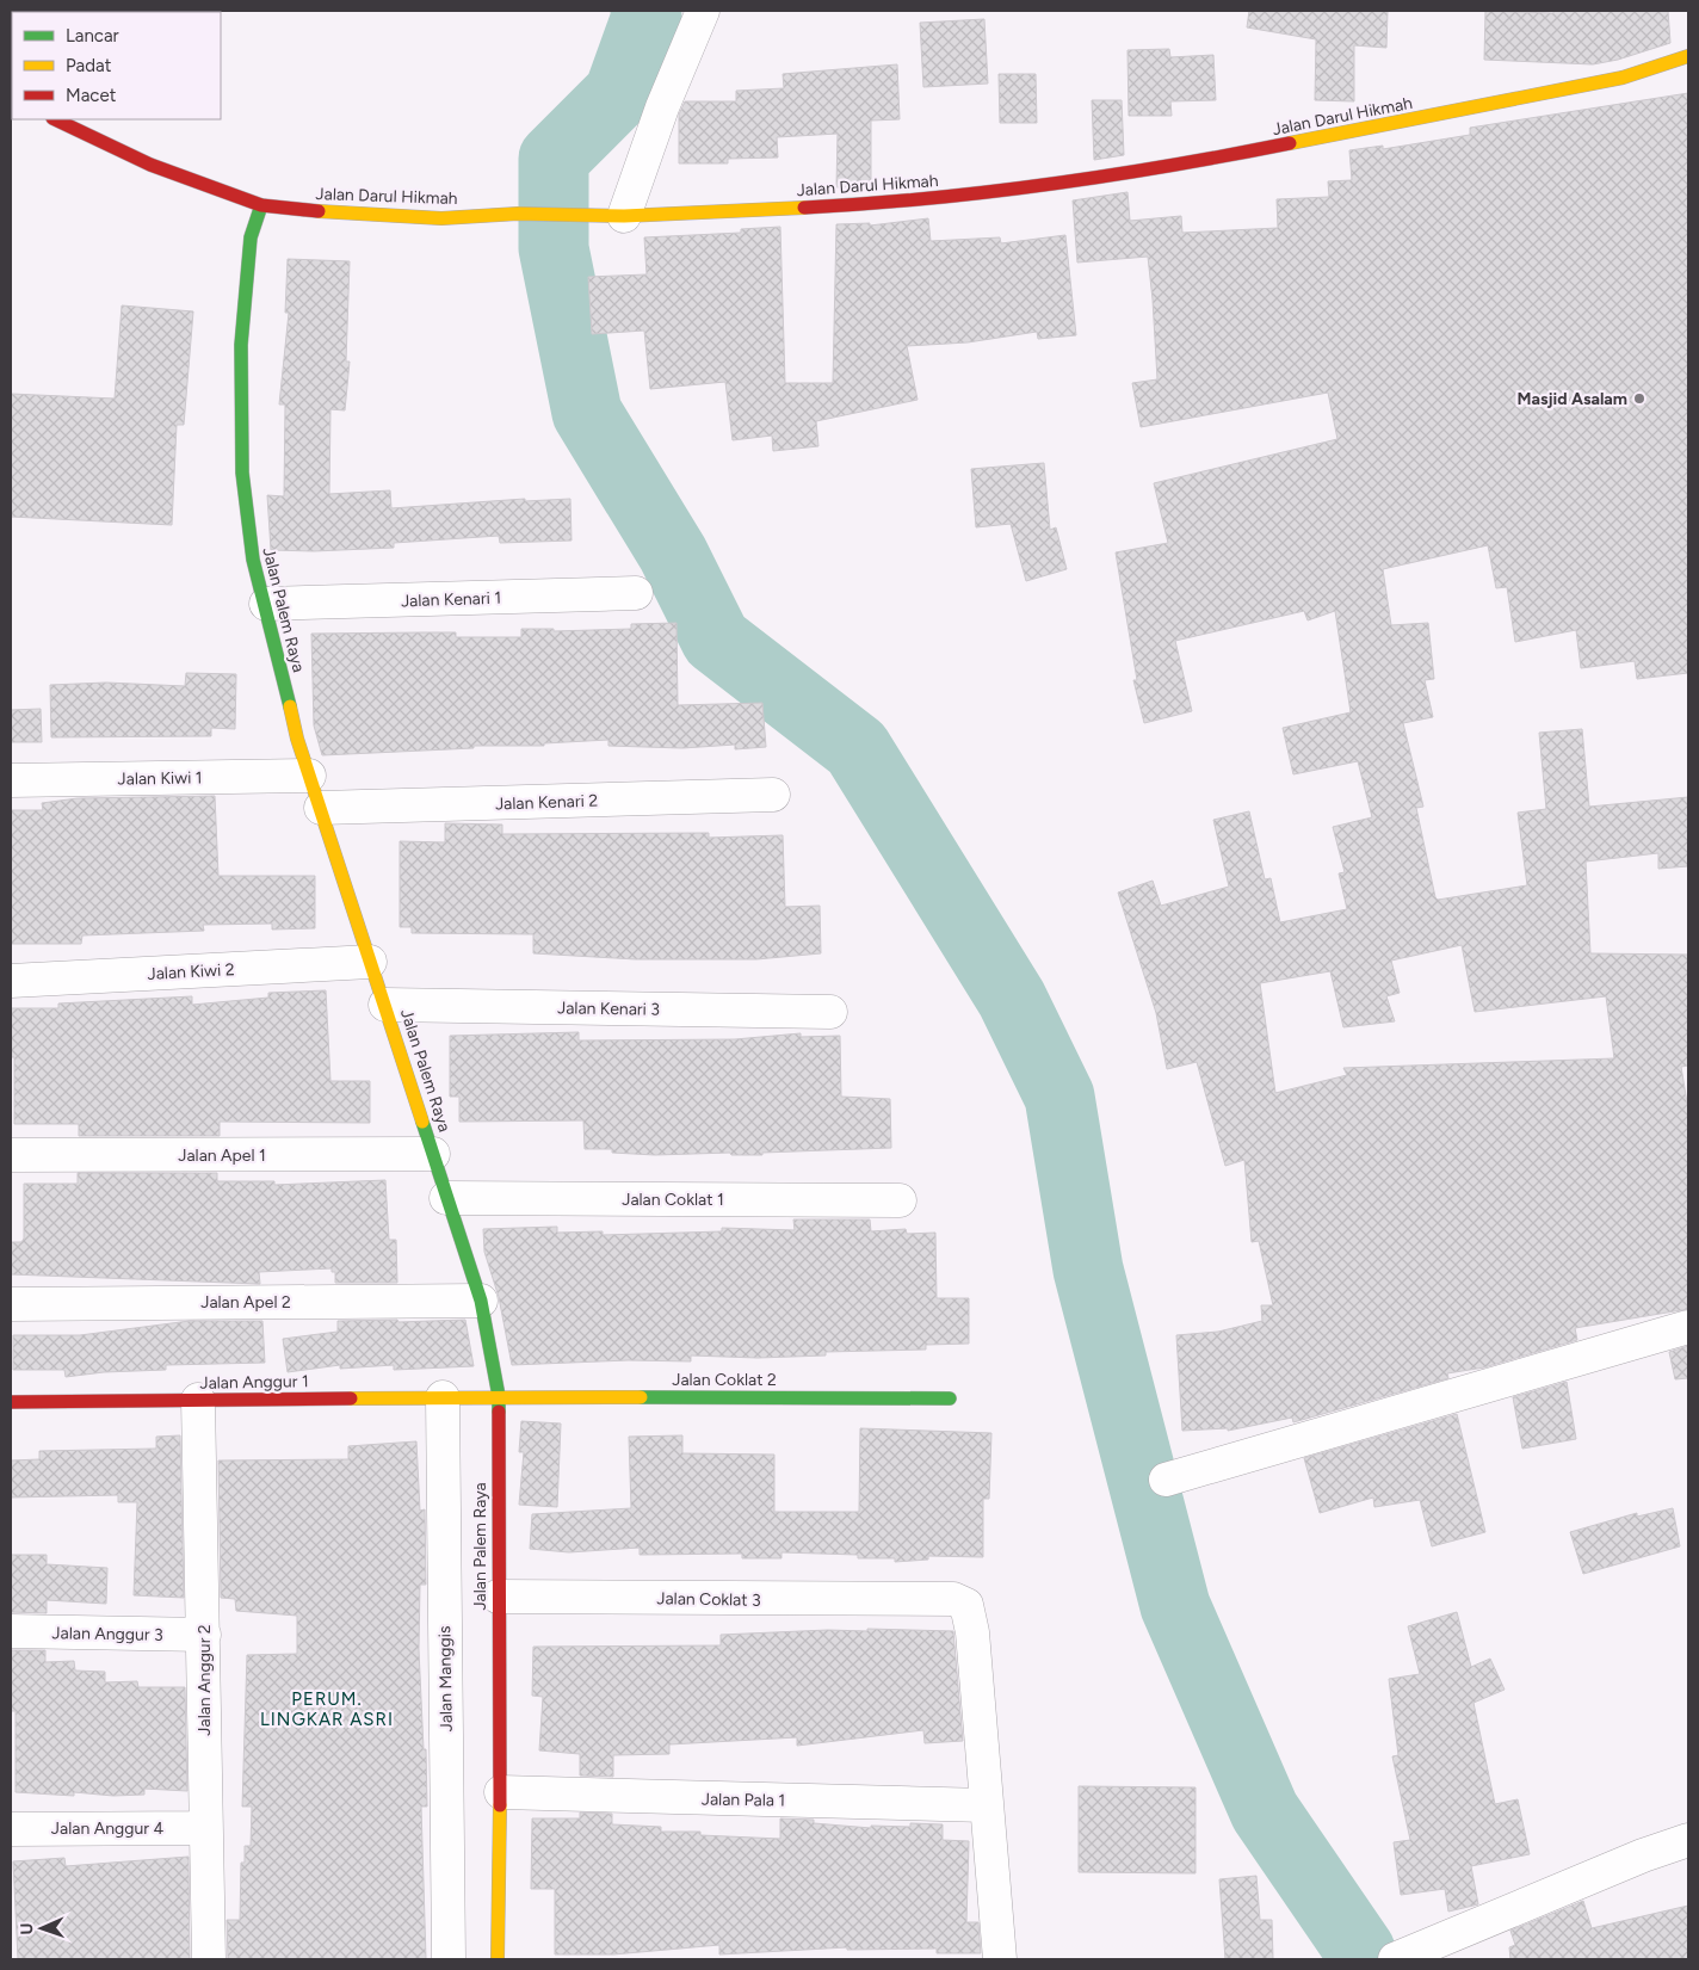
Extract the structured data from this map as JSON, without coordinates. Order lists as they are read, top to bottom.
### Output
{
  "streets": {
    "street": [
      "Jalan Darul Hikmah",
      "Jalan Kenari 1",
      "Jalan Palem Raya",
      "Jalan Kiwi 1",
      "Jalan Kenari 2",
      "Jalan Kiwi 2",
      "Jalan Kenari 3",
      "Jalan Apel 1",
      "Jalan Coklat 1",
      "Jalan Apel 2",
      "Jalan Coklat 2",
      "Jalan Anggur 1",
      "Jalan Coklat 3",
      "Jalan Anggur 3",
      "Jalan Manggis",
      "Jalan Anggur 2",
      "Jalan Pala 1",
      "Jalan Anggur 4"
    ]
  },
  "crossings": [
    ["Jalan Darul Hikmah", "Jalan Palem Raya"],
    ["Jalan Kenari 1", "Jalan Palem Raya"],
    ["Jalan Palem Raya", "Jalan Kiwi 1"],
    ["Jalan Palem Raya", "Jalan Kenari 2"],
    ["Jalan Palem Raya", "Jalan Kiwi 2"],
    ["Jalan Palem Raya", "Jalan Kenari 3"],
    ["Jalan Palem Raya", "Jalan Apel 1"],
    ["Jalan Palem Raya", "Jalan Coklat 1"],
    ["Jalan Palem Raya", "Jalan Apel 2"],
    ["Jalan Palem Raya", "Jalan Coklat 2"],
    ["Jalan Palem Raya", "Jalan Anggur 1"],
    ["Jalan Palem Raya", "Jalan Coklat 3"],
    ["Jalan Palem Raya", "Jalan Pala 1"],
    ["Jalan Coklat 2", "Jalan Anggur 1"],
    ["Jalan Anggur 1", "Jalan Manggis"],
    ["Jalan Anggur 1", "Jalan Anggur 2"],
    ["Jalan Coklat 3", "Jalan Pala 1"],
    ["Jalan Anggur 3", "Jalan Anggur 2"],
    ["Jalan Anggur 2", "Jalan Anggur 4"]
  ],
  "districts": ["PERUM. LINGKAR ASRI"],
  "places": ["Masjid Asalam"],
  "legend": ["Lancar", "Padat", "Macet"],
  "north": "left"
}
